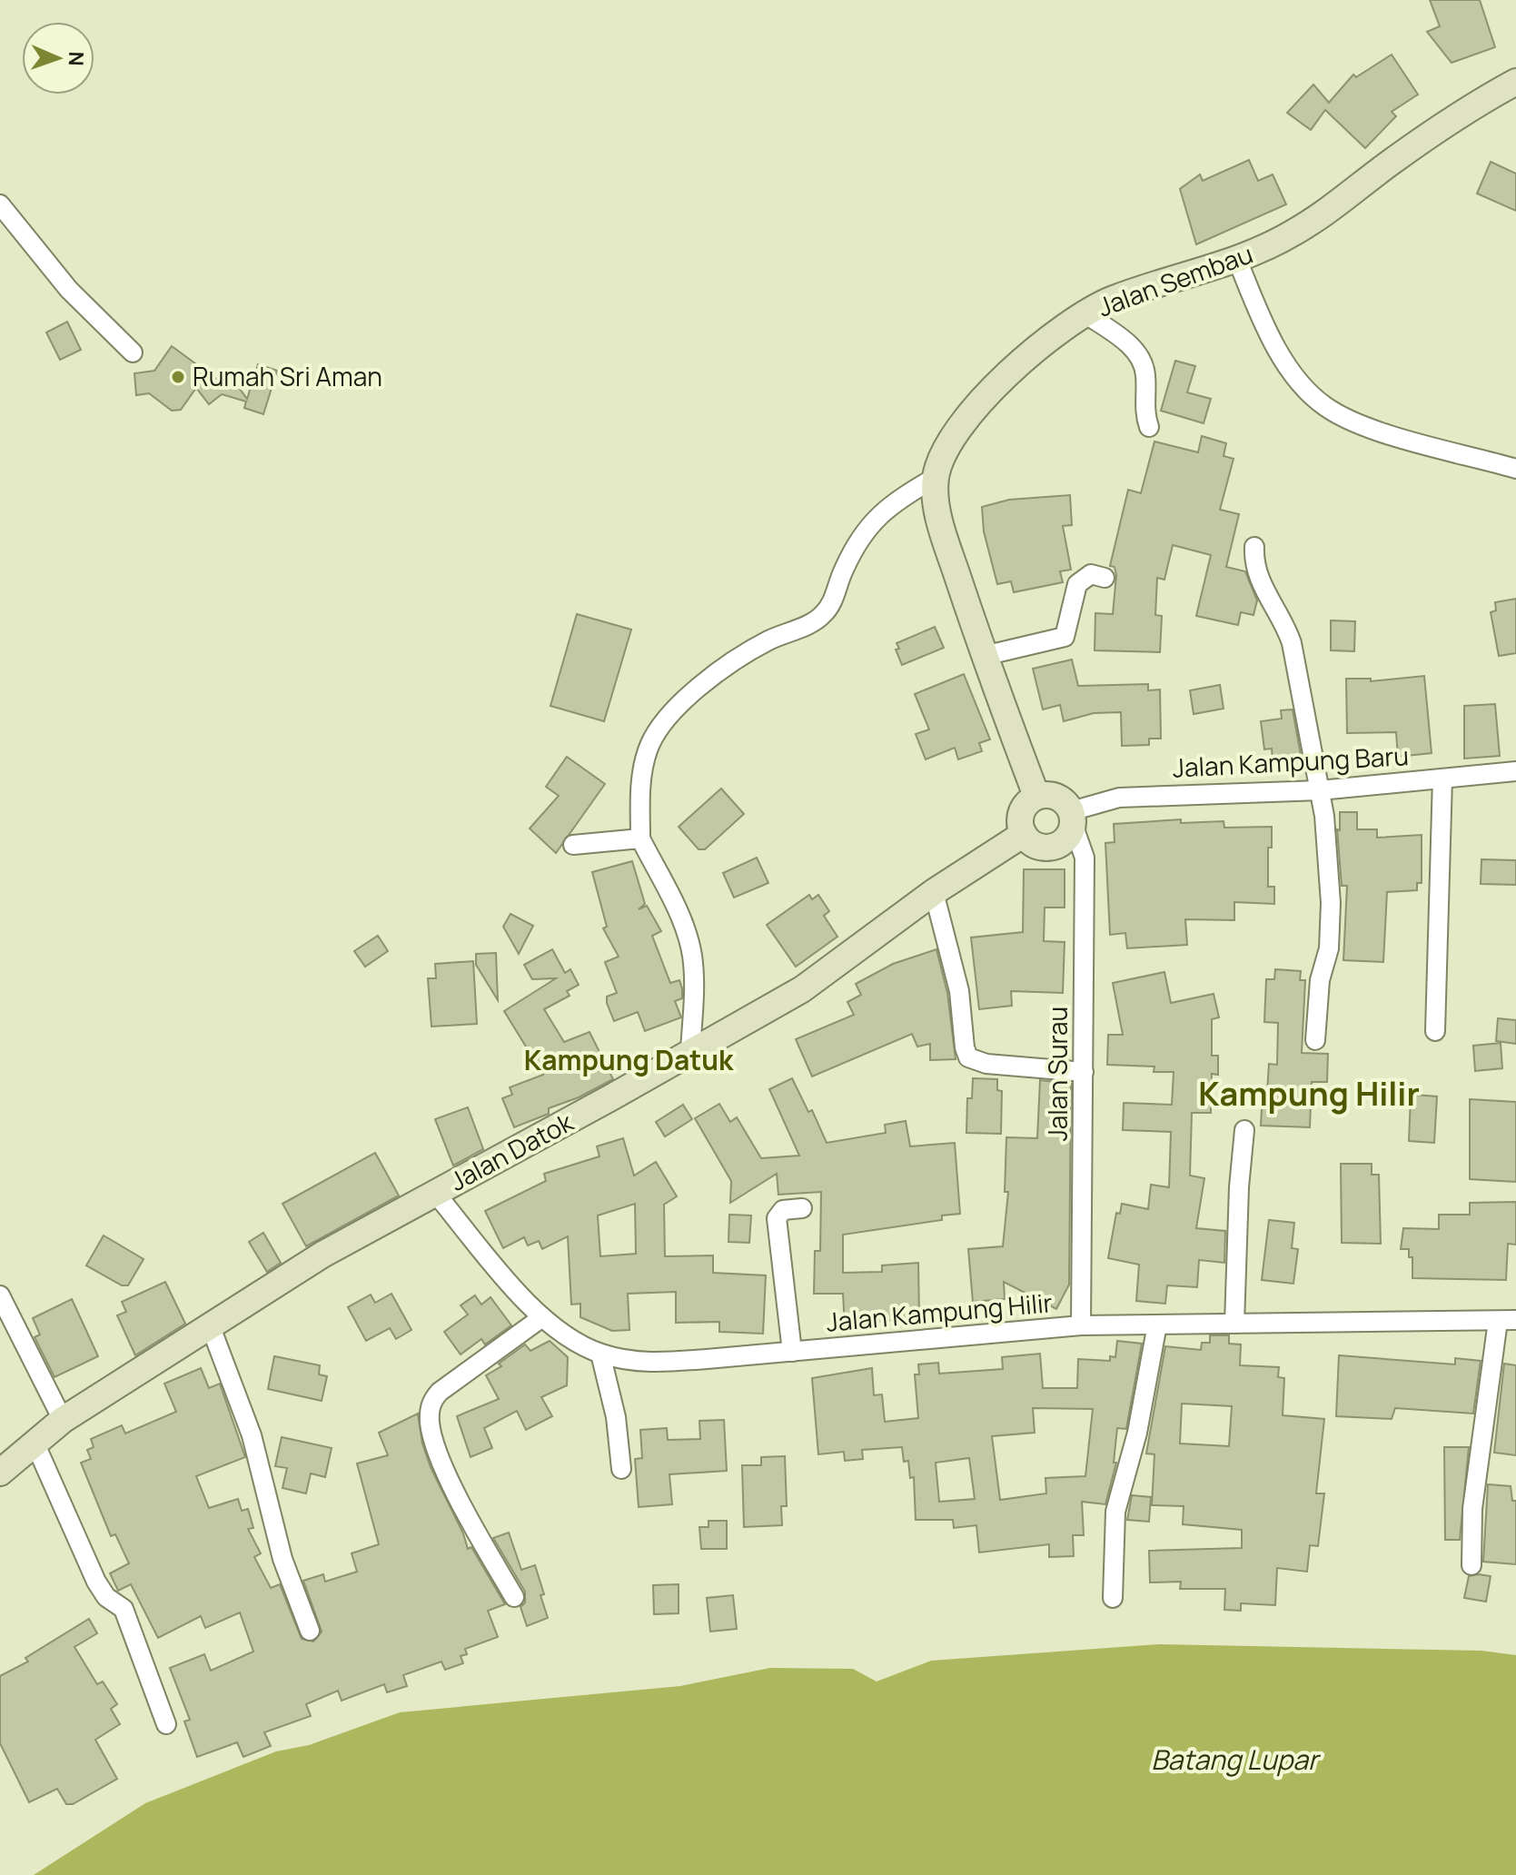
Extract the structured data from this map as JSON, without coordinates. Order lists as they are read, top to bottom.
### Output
{
  "streets": {
    "main road": ["Jalan Sembau", "Jalan Datok"],
    "street": ["Jalan Kampung Baru", "Jalan Surau", "Jalan Kampung Hilir"]
  },
  "crossings": [
    ["Jalan Sembau", "Jalan Kampung Baru"],
    ["Jalan Sembau", "Jalan Surau"],
    ["Jalan Sembau", "Jalan Datok"],
    ["Jalan Kampung Baru", "Jalan Surau"],
    ["Jalan Kampung Baru", "Jalan Datok"],
    ["Jalan Surau", "Jalan Datok"],
    ["Jalan Surau", "Jalan Kampung Hilir"],
    ["Jalan Datok", "Jalan Kampung Hilir"]
  ],
  "districts": ["Kampung Datuk", "Kampung Hilir"],
  "water": ["Batang Lupar"],
  "places": ["Rumah Sri Aman"],
  "north": "right"
}
